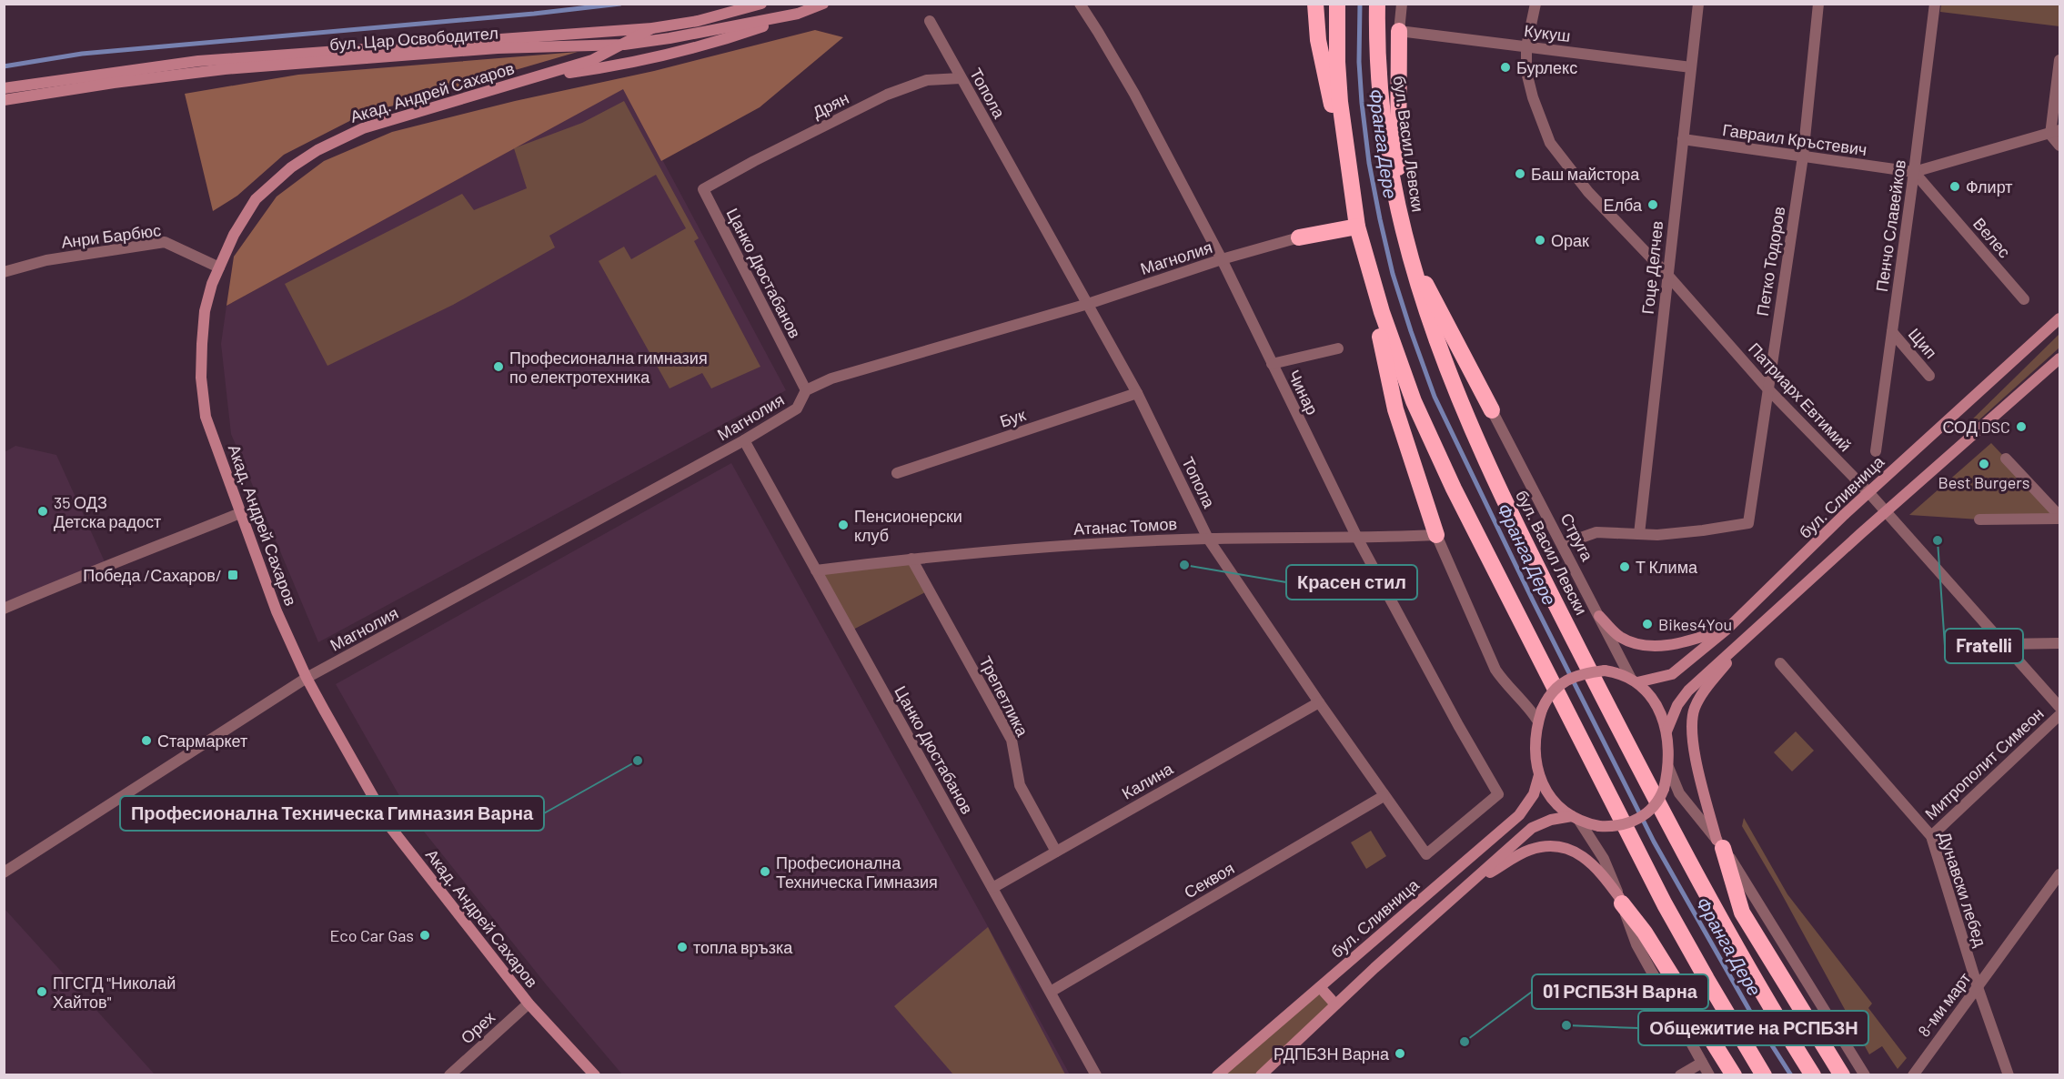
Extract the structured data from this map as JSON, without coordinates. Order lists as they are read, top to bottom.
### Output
{
  "streets": {
    "highway": ["бул. Васил Левски"],
    "main road": ["бул. Цар Освободител", "Акад. Андрей Сахаров", "бул. Сливница"],
    "street": [
      "Кукуш",
      "Топола",
      "Дрян",
      "Гавраил Кръстевич",
      "Пенчо Славейков",
      "Анри Барбюс",
      "Велес",
      "Магнолия",
      "Петко Тодоров",
      "Гоце Делчев",
      "Цанко Дюстабанов",
      "Щип",
      "Чинар",
      "Патриарх Евтимий",
      "Бук",
      "Атанас Томов",
      "Струга",
      "Трепетлика",
      "Митрополит Симеон",
      "Калина",
      "Секвоя",
      "Дунавски лебед",
      "8-ми март",
      "Орех"
    ]
  },
  "crossings": [
    ["Кукуш", "Гоце Делчев"],
    ["Кукуш", "Патриарх Евтимий"],
    ["Акад. Андрей Сахаров", "Анри Барбюс"],
    ["Акад. Андрей Сахаров", "Магнолия"],
    ["Акад. Андрей Сахаров", "Орех"],
    ["Топола", "Дрян"],
    ["Топола", "Магнолия"],
    ["Топола", "Чинар"],
    ["Топола", "Бук"],
    ["Топола", "Атанас Томов"],
    ["Топола", "Калина"],
    ["Топола", "Секвоя"],
    ["Дрян", "Цанко Дюстабанов"],
    ["Гавраил Кръстевич", "Пенчо Славейков"],
    ["Гавраил Кръстевич", "Велес"],
    ["Гавраил Кръстевич", "Петко Тодоров"],
    ["Гавраил Кръстевич", "Гоце Делчев"],
    ["Пенчо Славейков", "Велес"],
    ["Пенчо Славейков", "Щип"],
    ["Магнолия", "Цанко Дюстабанов"],
    ["Магнолия", "Чинар"],
    ["Петко Тодоров", "Гоце Делчев"],
    ["Петко Тодоров", "Патриарх Евтимий"],
    ["Гоце Делчев", "Патриарх Евтимий"],
    ["Цанко Дюстабанов", "Атанас Томов"],
    ["Цанко Дюстабанов", "Калина"],
    ["Цанко Дюстабанов", "Секвоя"],
    ["Чинар", "Атанас Томов"],
    ["Патриарх Евтимий", "бул. Сливница"],
    ["бул. Сливница", "Струга"],
    ["Атанас Томов", "Трепетлика"],
    ["Трепетлика", "Калина"],
    ["Митрополит Симеон", "Дунавски лебед"],
    ["Дунавски лебед", "8-ми март"]
  ],
  "water": ["Франга Дере"],
  "places": {
    "other": [
      "Бурлекс",
      "Баш майстора",
      "Флирт",
      "Елба",
      "Орак",
      "Професионална гимназия по електротехника",
      "СОД DSC",
      "Best Burgers",
      "35 ОДЗ Детска радост",
      "Пенсионерски клуб",
      "Fratelli",
      "Красен стил",
      "Т Клима",
      "Bikes4You",
      "Стармаркет",
      "Професионална Техническа Гимназия Варна",
      "Професионална Техническа Гимназия",
      "Eco Car Gas",
      "топла връзка",
      "ПГСГД \"Николай Хайтов\"",
      "Общежитие на РСПБЗН",
      "01 РСПБЗН Варна",
      "РДПБЗН Варна"
    ],
    "transit": ["Победа /Сахаров/"]
  }
}
